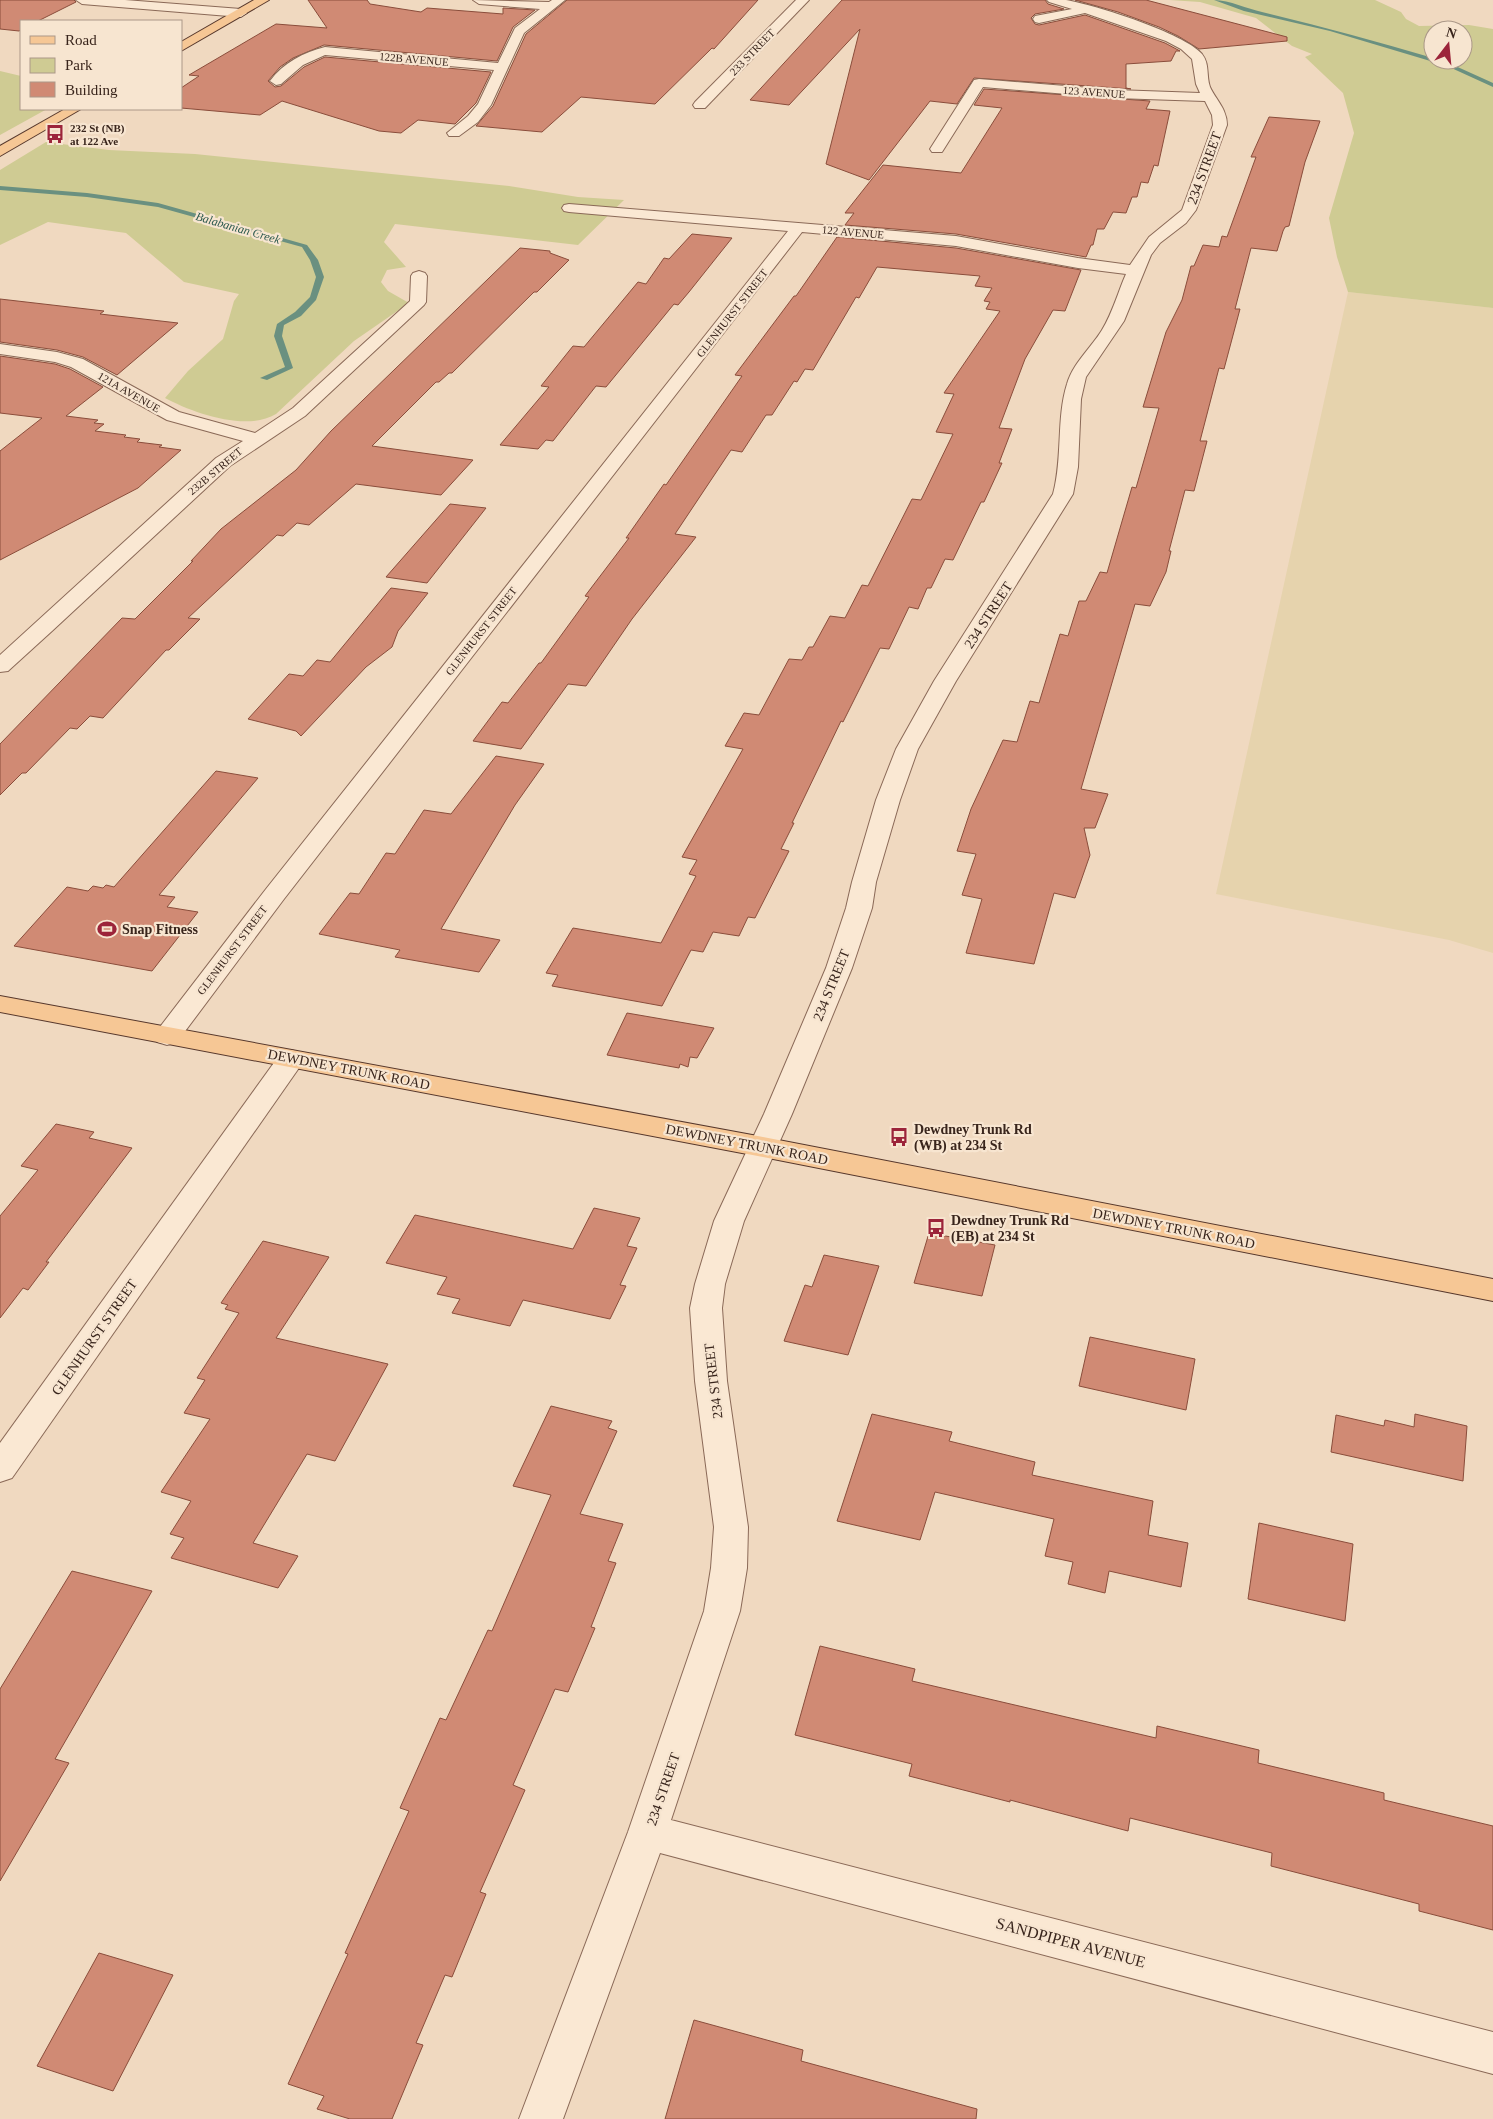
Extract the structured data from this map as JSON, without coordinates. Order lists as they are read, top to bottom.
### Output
{
  "streets": {
    "main road": ["DEWDNEY TRUNK ROAD"],
    "street": [
      "233 STREET",
      "122B AVENUE",
      "123 AVENUE",
      "234 STREET",
      "122 AVENUE",
      "GLENHURST STREET",
      "121A AVENUE",
      "232B STREET",
      "SANDPIPER AVENUE"
    ]
  },
  "crossings": [
    ["123 AVENUE", "234 STREET"],
    ["234 STREET", "122 AVENUE"],
    ["234 STREET", "DEWDNEY TRUNK ROAD"],
    ["234 STREET", "SANDPIPER AVENUE"],
    ["122 AVENUE", "GLENHURST STREET"],
    ["GLENHURST STREET", "DEWDNEY TRUNK ROAD"],
    ["121A AVENUE", "232B STREET"]
  ],
  "water": ["Balabanian Creek"],
  "places": {
    "bus stop": ["232 St (NB) at 122 Ave", "Dewdney Trunk Rd (WB) at 234 St", "Dewdney Trunk Rd (EB) at 234 St"],
    "sports": ["Snap Fitness"]
  },
  "legend": ["Road", "Park", "Building"],
  "north": "top"
}
